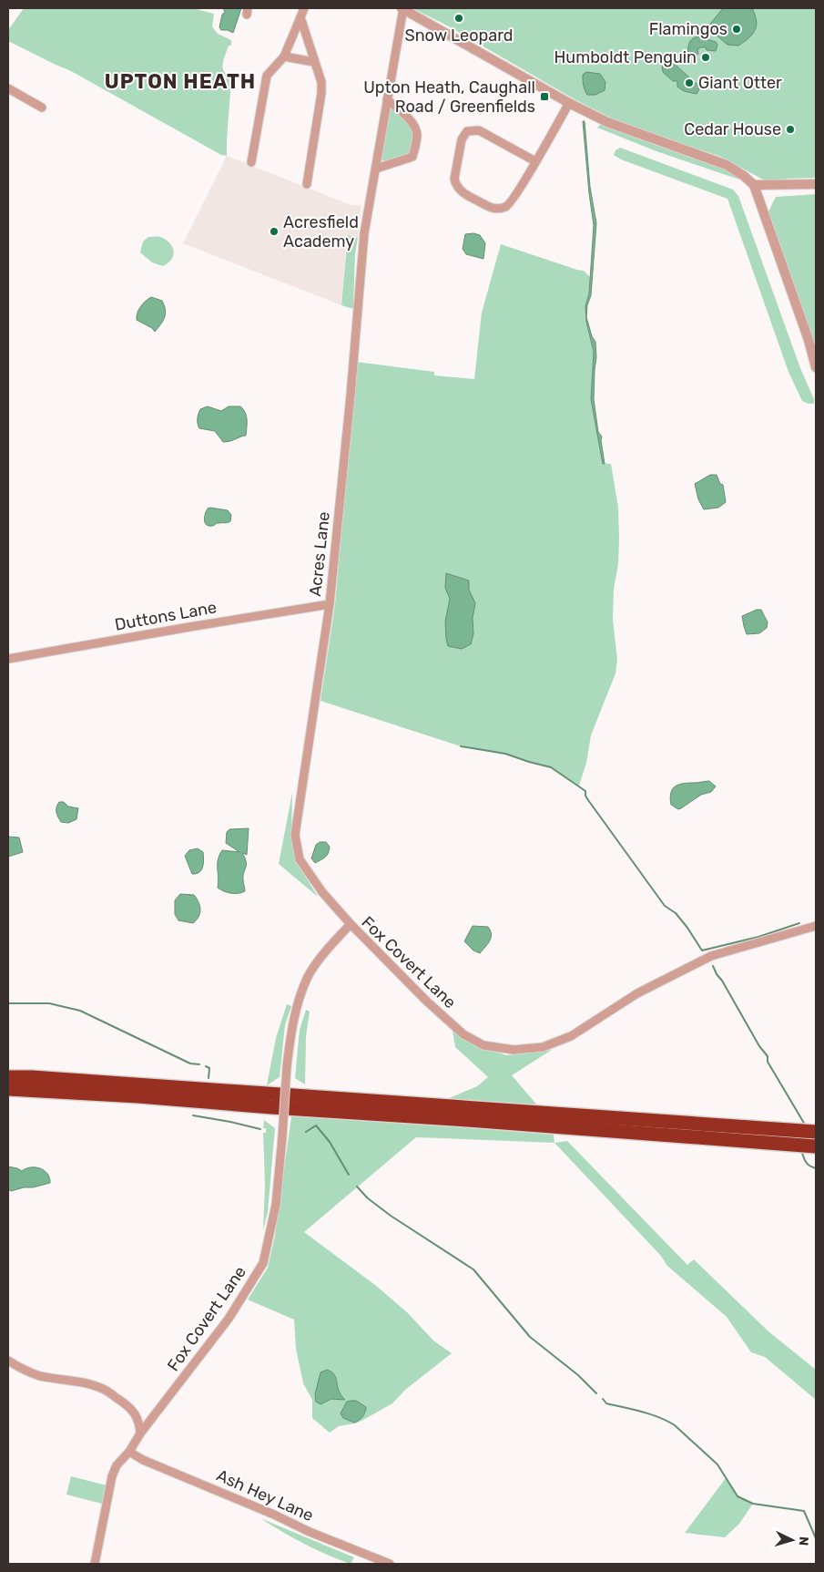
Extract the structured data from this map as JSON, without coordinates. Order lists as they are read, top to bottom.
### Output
{
  "streets": {
    "street": [
      "Acres Lane",
      "Duttons Lane",
      "Fox Covert Lane",
      "Ash Hey Lane"
    ]
  },
  "crossings": [
    ["Acres Lane", "Duttons Lane"],
    ["Acres Lane", "Fox Covert Lane"],
    ["Fox Covert Lane", "Ash Hey Lane"]
  ],
  "districts": ["UPTON HEATH"],
  "places": {
    "other": [
      "Snow Leopard",
      "Flamingos",
      "Humboldt Penguin",
      "Giant Otter",
      "Cedar House",
      "Acresfield Academy"
    ],
    "transit": ["Upton Heath, Caughall Road / Greenfields"]
  },
  "north": "right"
}
